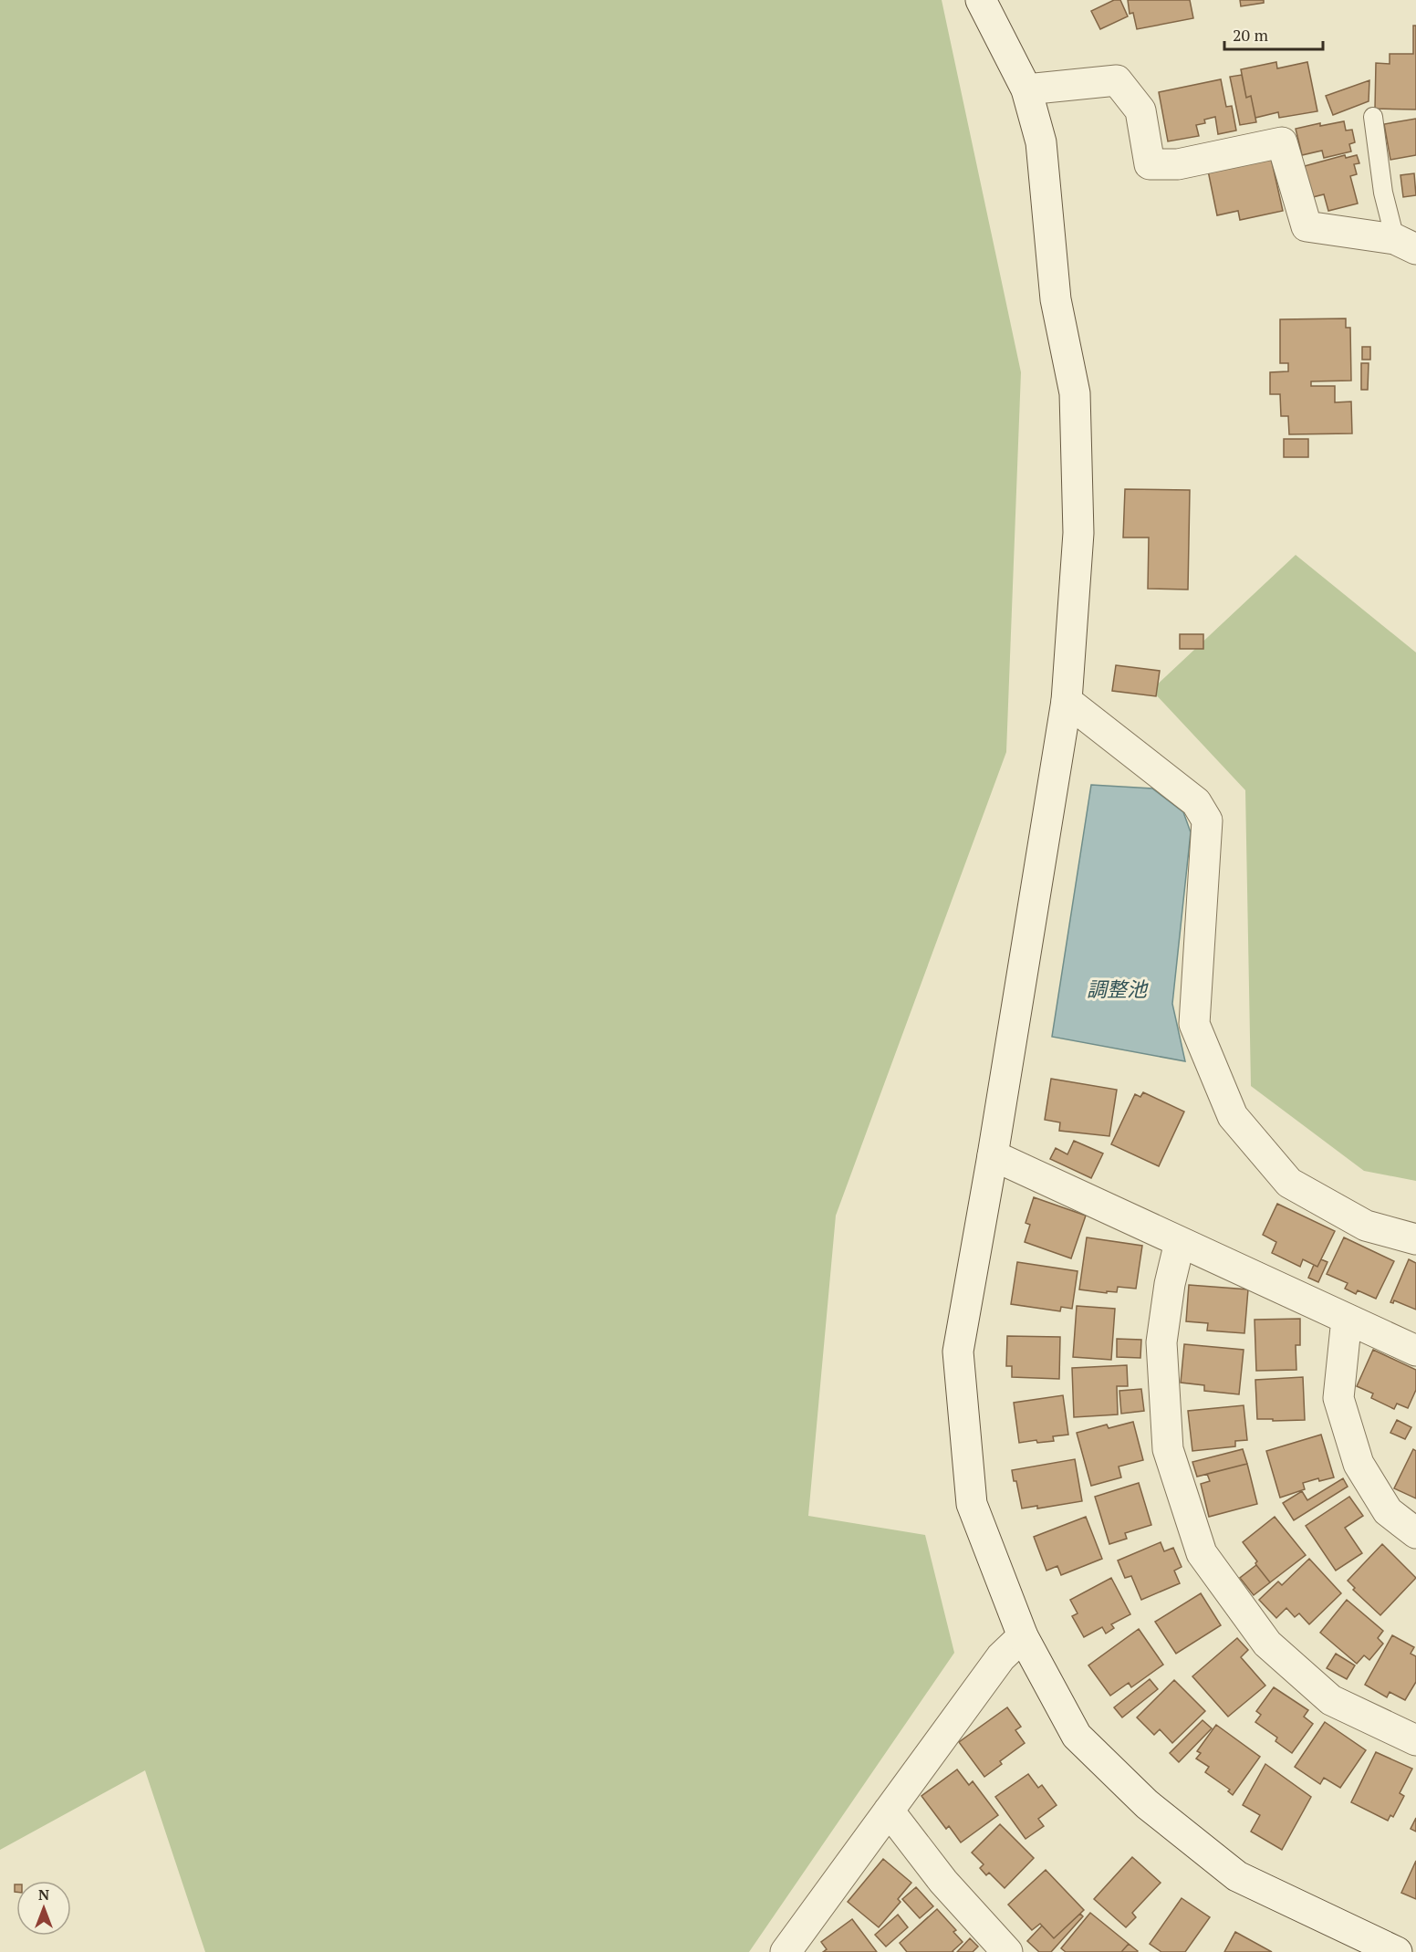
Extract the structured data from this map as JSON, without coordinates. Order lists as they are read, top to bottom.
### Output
{
  "water": ["調整池"],
  "scale_bar": "20 m",
  "north": "top"
}
